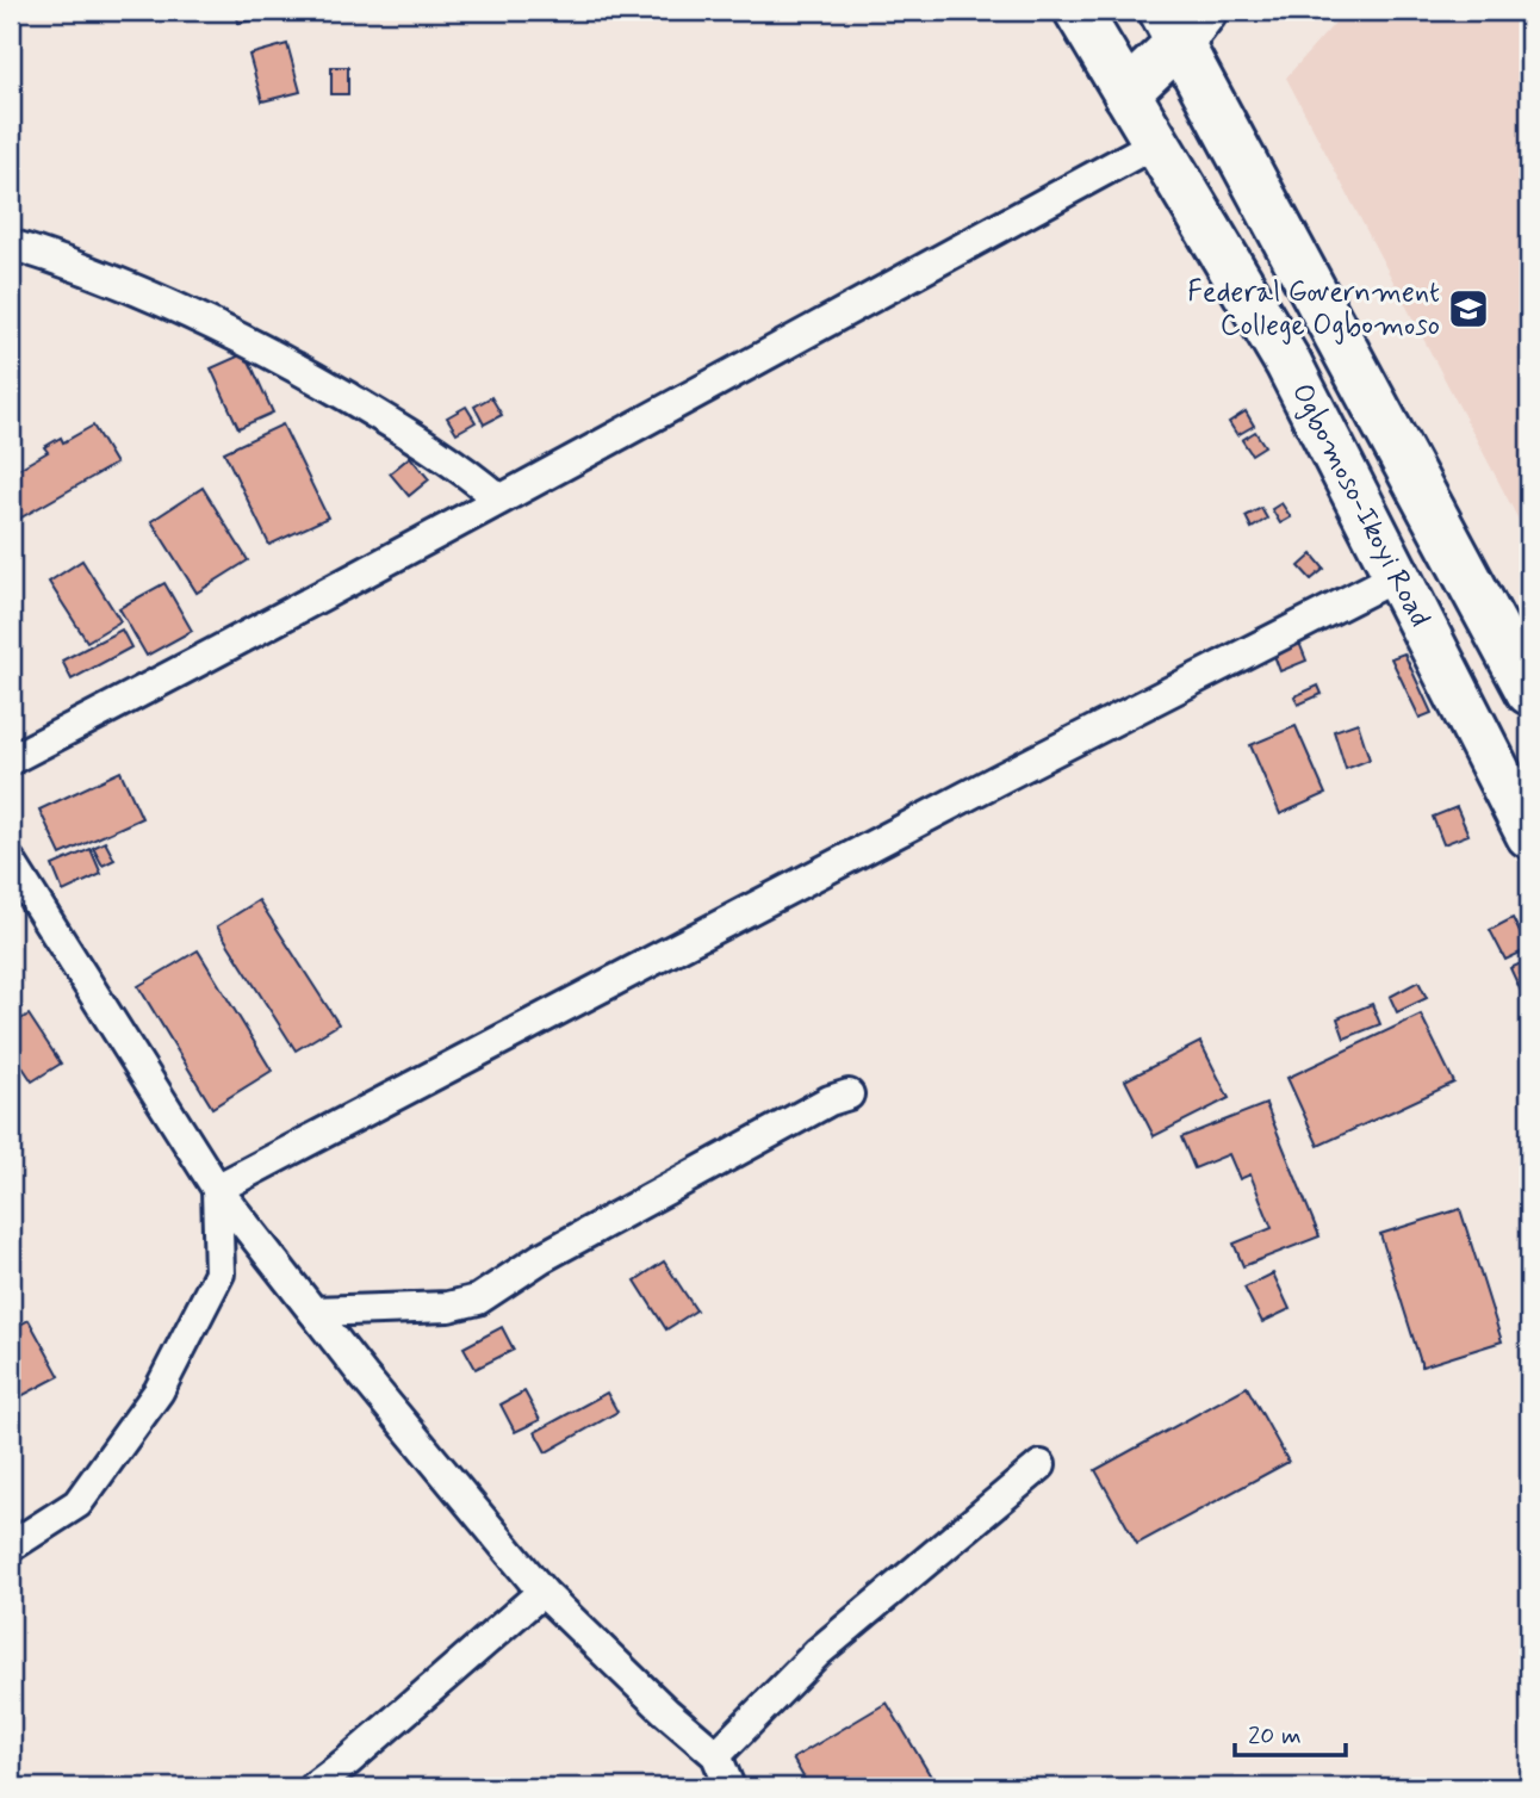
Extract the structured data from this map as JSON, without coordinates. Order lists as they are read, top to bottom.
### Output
{
  "streets": {
    "main road": ["Ogbomoso-Ikoyi Road"]
  },
  "places": {
    "school or university": ["Federal Government College Ogbomoso"]
  },
  "scale_bar": "20 m"
}
